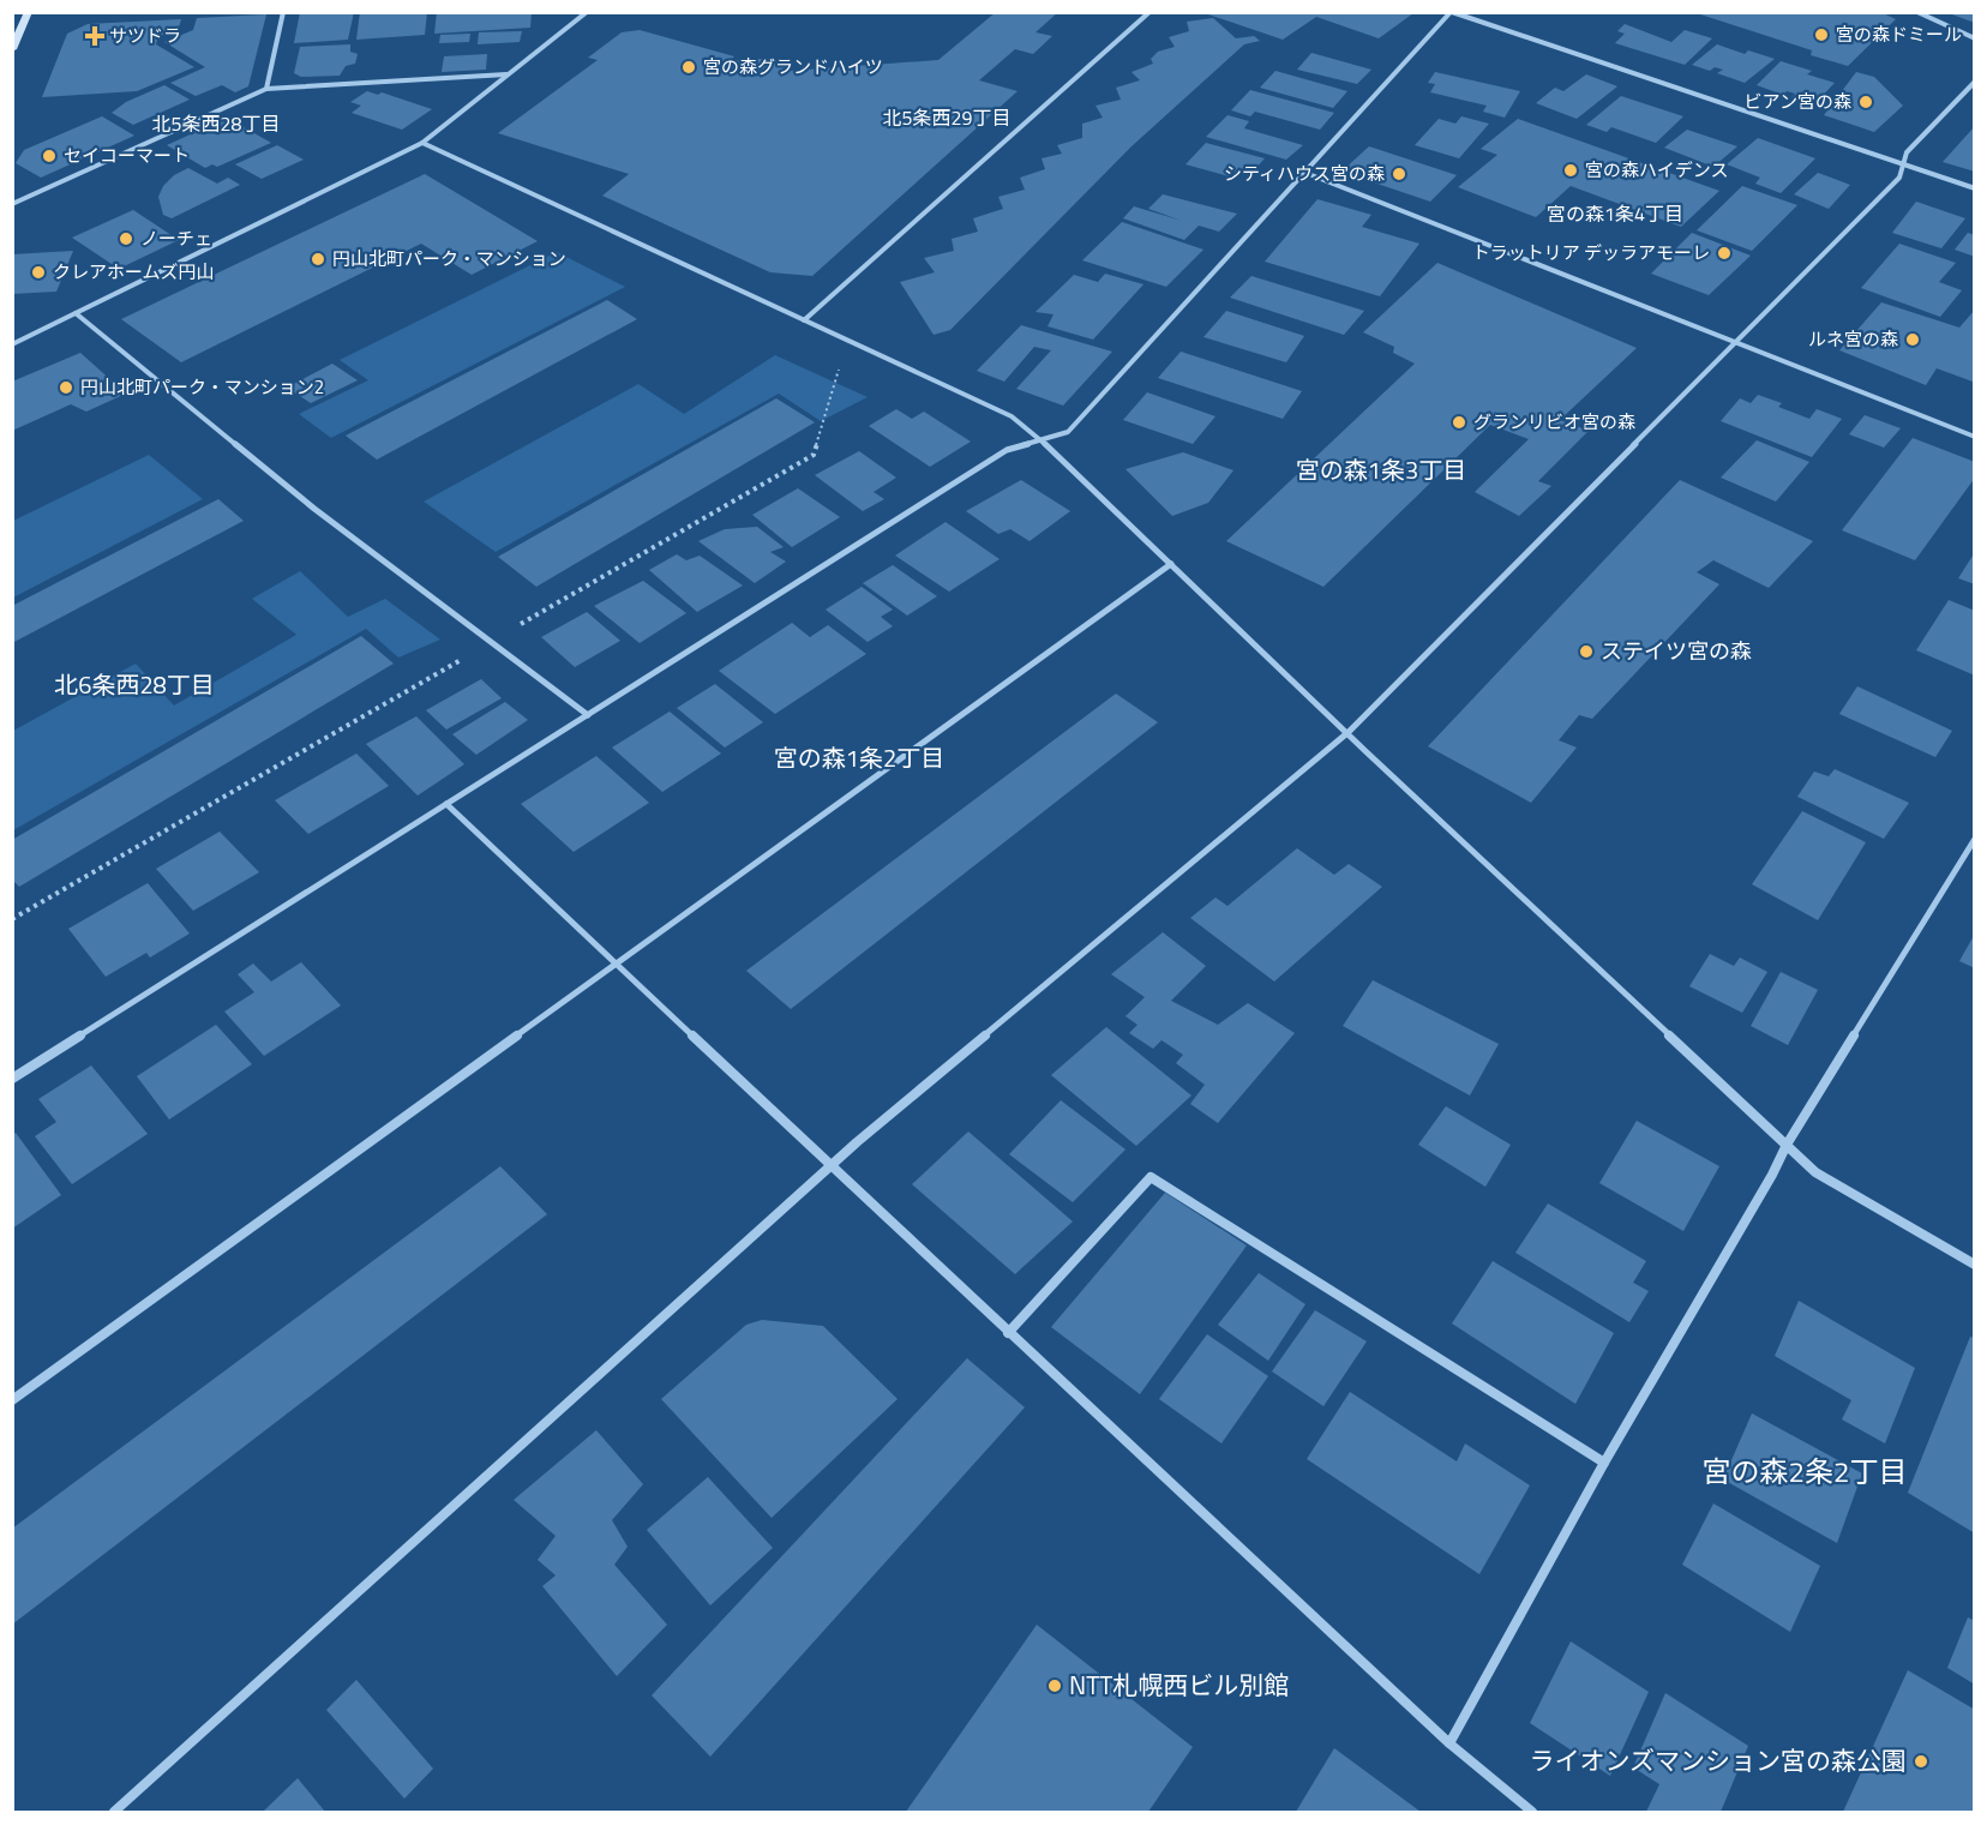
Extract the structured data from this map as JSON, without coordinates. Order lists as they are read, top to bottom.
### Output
{
  "districts": [
    "北5条西29丁目",
    "北5条西28丁目",
    "宮の森1条4丁目",
    "宮の森1条3丁目",
    "北6条西28丁目",
    "宮の森1条2丁目",
    "宮の森2条2丁目"
  ],
  "places": {
    "other": [
      "宮の森ドミール",
      "宮の森グランドハイツ",
      "ビアン宮の森",
      "セイコーマート",
      "宮の森ハイデンス",
      "シティハウス宮の森",
      "ノーチェ",
      "トラットリア デッラアモーレ",
      "円山北町パーク・マンション",
      "クレアホームズ円山",
      "ルネ宮の森",
      "円山北町パーク・マンション2",
      "グランリビオ宮の森",
      "ステイツ宮の森",
      "NTT札幌西ビル別館",
      "ライオンズマンション宮の森公園"
    ],
    "health": ["サツドラ"]
  }
}
